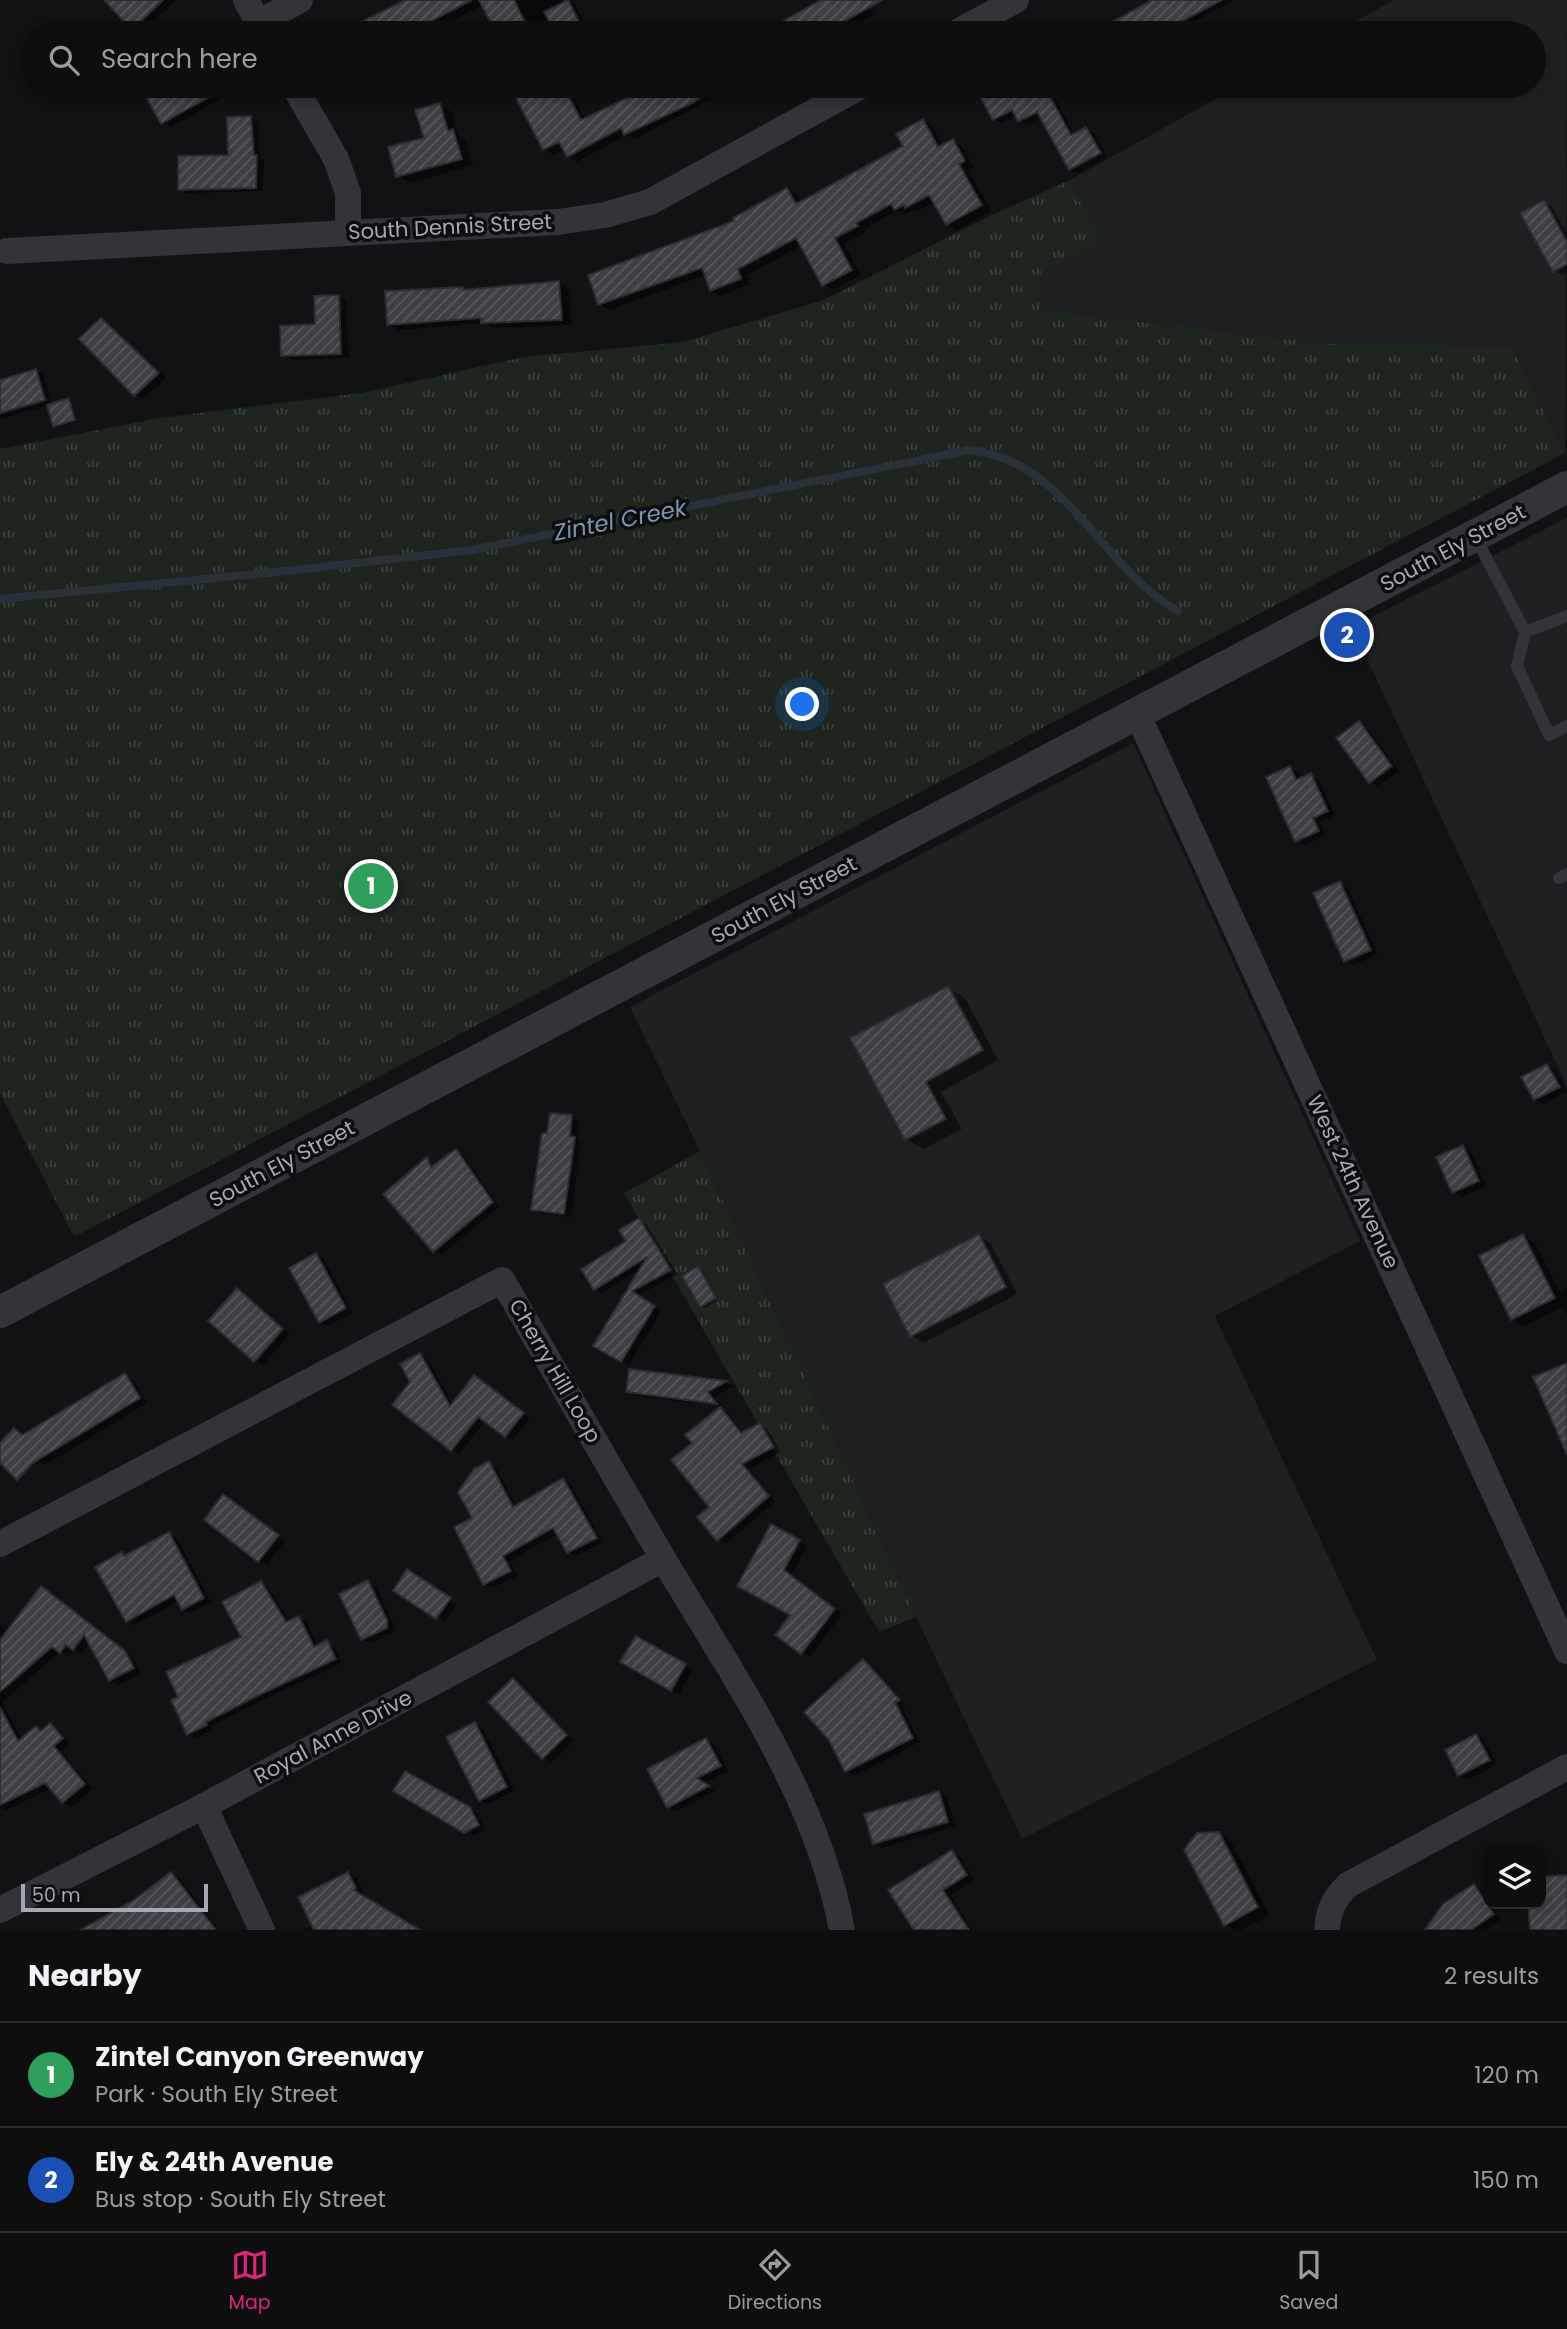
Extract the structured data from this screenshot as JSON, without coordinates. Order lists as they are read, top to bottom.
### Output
{
  "streets": {
    "street": [
      "South Dennis Street",
      "South Ely Street",
      "West 24th Avenue",
      "Cherry Hill Loop",
      "Royal Anne Drive"
    ]
  },
  "crossings": [
    ["South Ely Street", "West 24th Avenue"],
    ["Cherry Hill Loop", "Royal Anne Drive"]
  ],
  "water": ["Zintel Creek"],
  "scale_bar": "50 m",
  "page": {
    "search": "Search here",
    "pins": ["2", "1"],
    "scale": "50 m",
    "heading": ["Nearby", "2 results"],
    "list": [
      {
        "mark": "1",
        "name": "Zintel Canyon Greenway",
        "note": "Park · South Ely Street",
        "value": "120 m"
      },
      {
        "mark": "2",
        "name": "Ely & 24th Avenue",
        "note": "Bus stop · South Ely Street",
        "value": "150 m"
      }
    ],
    "nav": ["Map", "Directions", "Saved"]
  }
}
